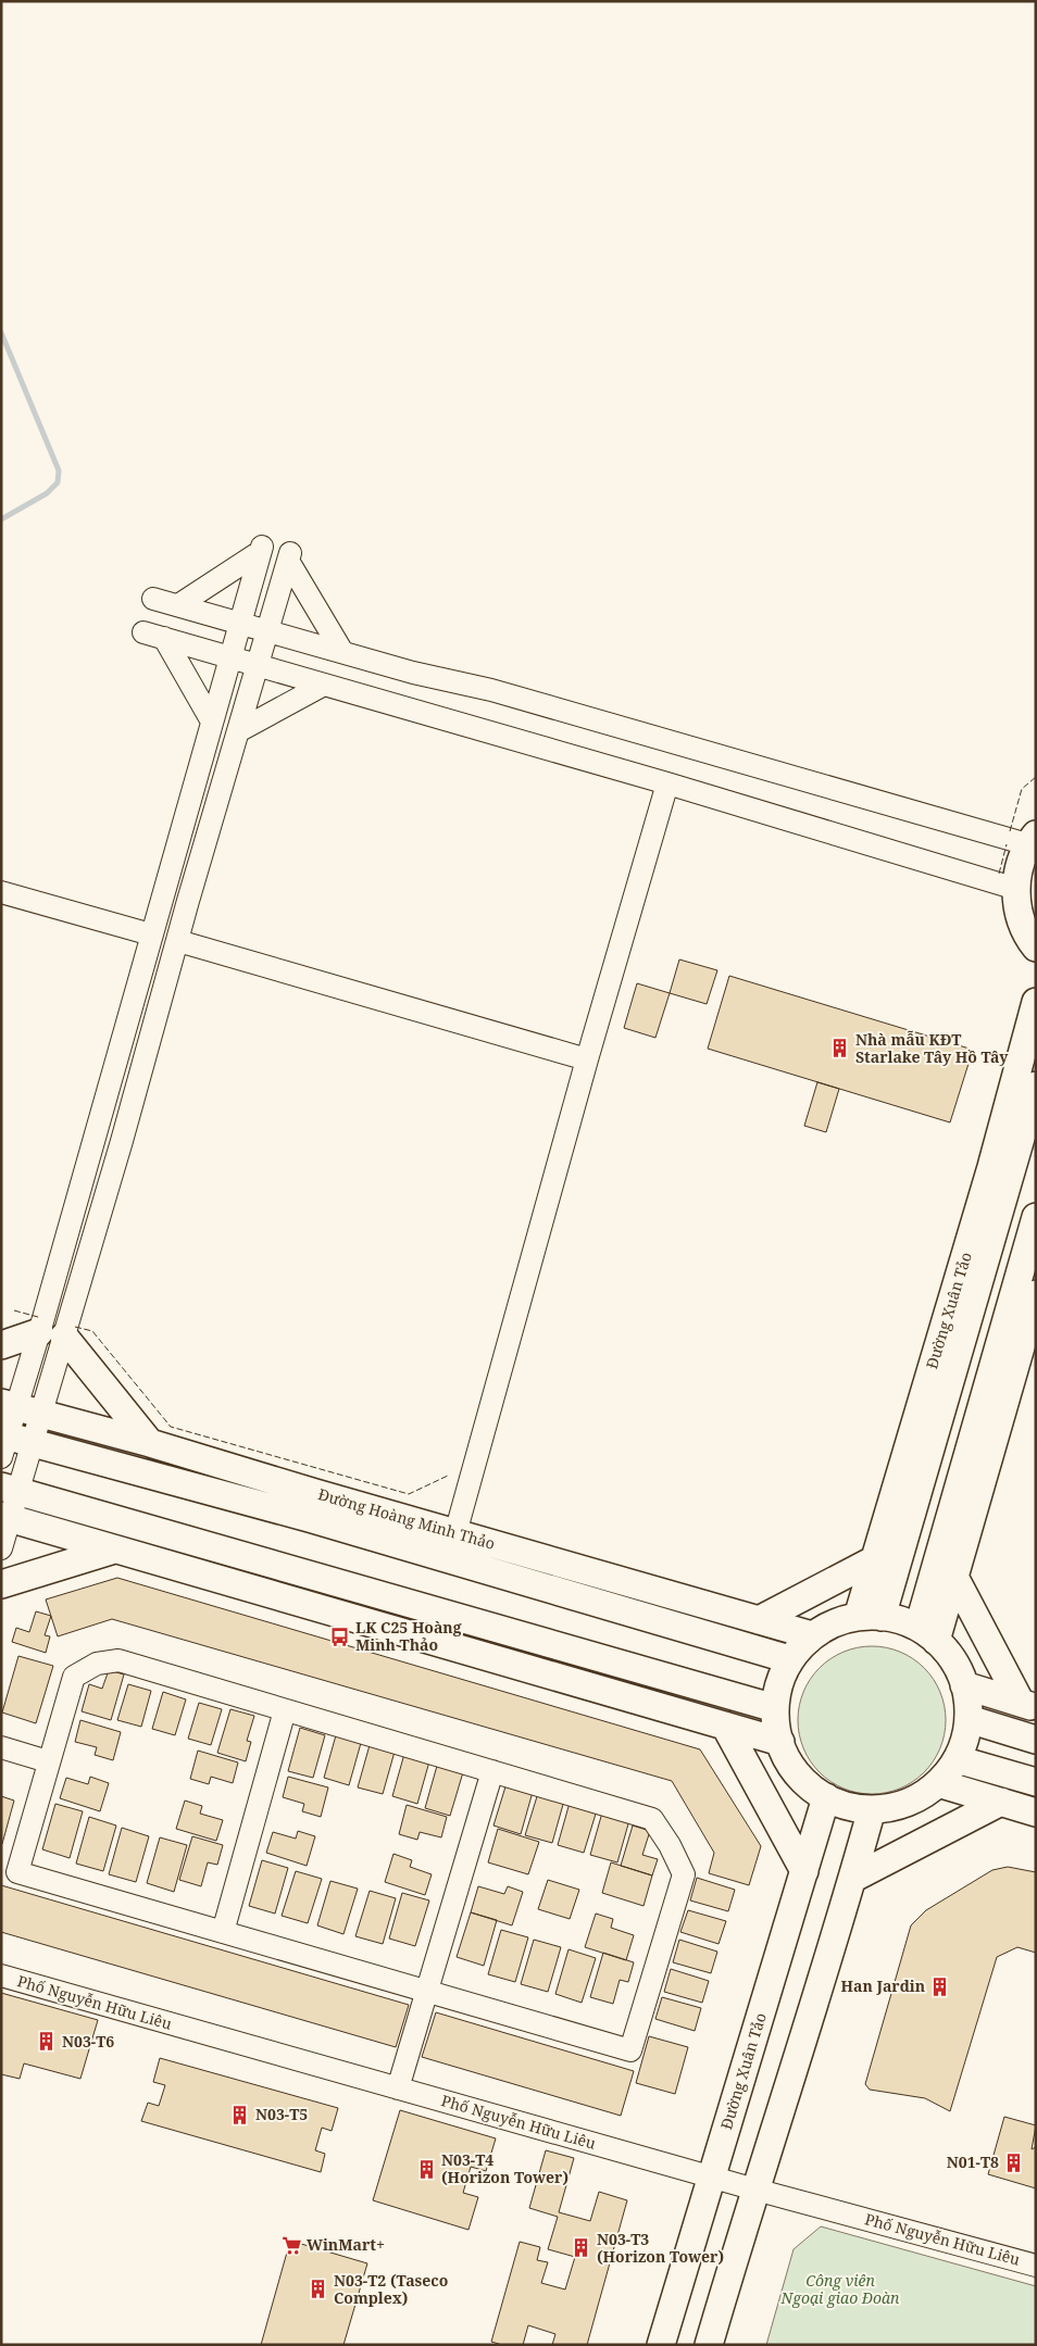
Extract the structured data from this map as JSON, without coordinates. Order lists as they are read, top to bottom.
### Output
{
  "streets": {
    "main road": ["Đường Xuân Tảo", "Đường Hoàng Minh Thảo"],
    "street": ["Phố Nguyễn Hữu Liêu"]
  },
  "crossings": [
    ["Đường Xuân Tảo", "Đường Hoàng Minh Thảo"],
    ["Đường Xuân Tảo", "Phố Nguyễn Hữu Liêu"]
  ],
  "parks": ["Công viên Ngoại giao Đoàn"],
  "places": {
    "building": [
      "Nhà mẫu KĐT Starlake Tây Hồ Tây",
      "Han Jardin",
      "N03-T6",
      "N03-T5",
      "N01-T8",
      "N03-T4 (Horizon Tower)",
      "N03-T3 (Horizon Tower)",
      "N03-T2 (Taseco Complex)"
    ],
    "bus stop": ["LK C25 Hoàng Minh Thảo"],
    "supermarket": ["WinMart+"]
  }
}
